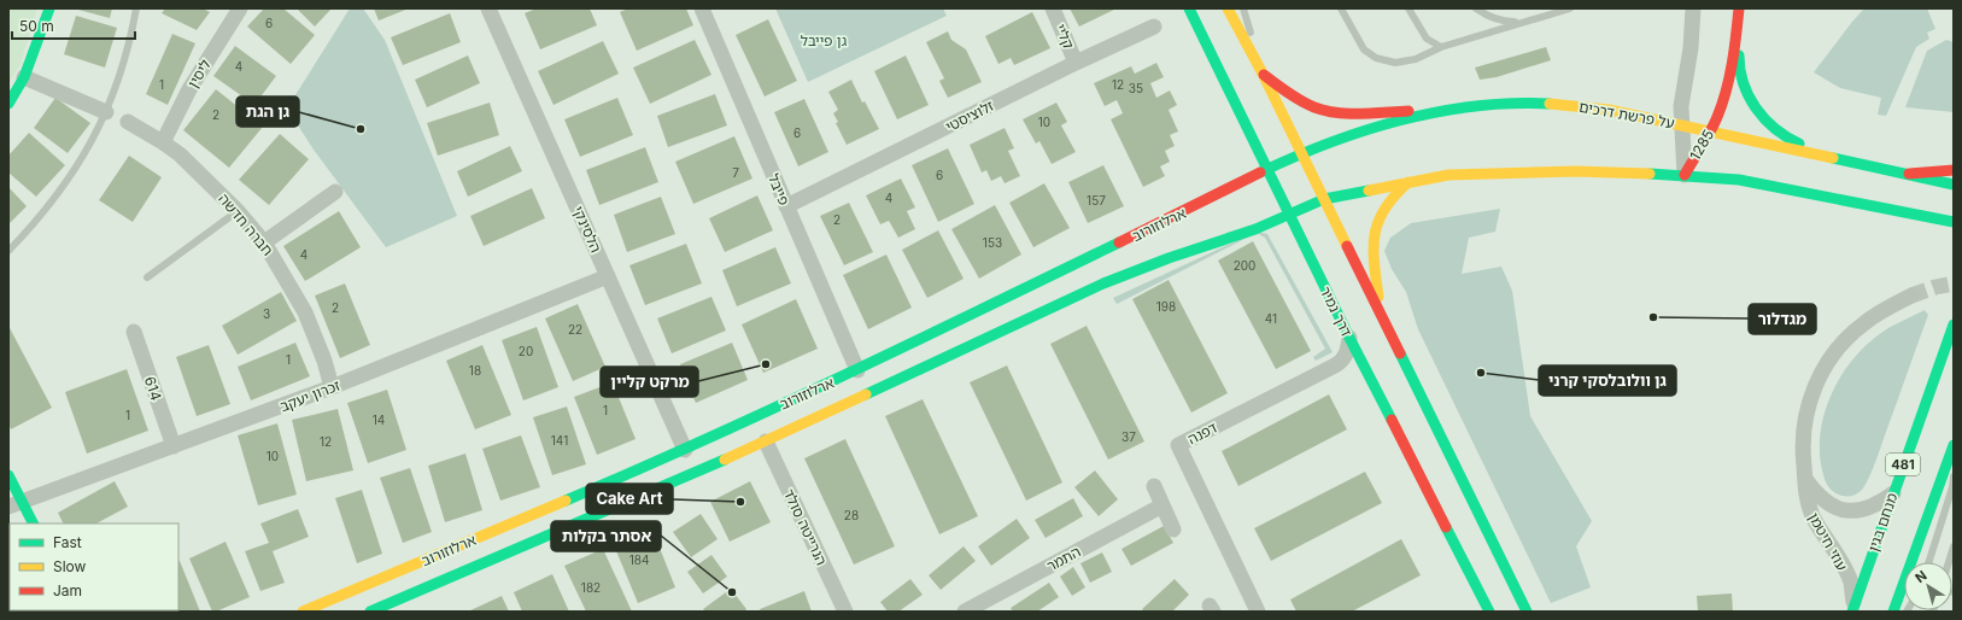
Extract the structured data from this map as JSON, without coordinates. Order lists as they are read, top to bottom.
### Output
{
  "streets": {
    "street": [
      "קליי",
      "ליסין",
      "על פרשת דרכים",
      "זלוציסטי",
      "1285",
      "פייבל",
      "חברה חדשה",
      "ארלוזורוב",
      "הלסינקי",
      "דרך נמיר",
      "614",
      "זכרון יעקב",
      "דפנה",
      "481",
      "מנחם בגין",
      "הנרייטה סולד",
      "עוזי חיטמן",
      "התמר"
    ]
  },
  "crossings": [
    ["קליי", "זלוציסטי"],
    ["ליסין", "חברה חדשה"],
    ["על פרשת דרכים", "1285"],
    ["על פרשת דרכים", "ארלוזורוב"],
    ["זלוציסטי", "פייבל"],
    ["פייבל", "ארלוזורוב"],
    ["חברה חדשה", "זכרון יעקב"],
    ["ארלוזורוב", "הלסינקי"],
    ["ארלוזורוב", "דרך נמיר"],
    ["ארלוזורוב", "הנרייטה סולד"],
    ["הלסינקי", "זכרון יעקב"],
    ["דרך נמיר", "דפנה"],
    ["614", "זכרון יעקב"],
    ["מנחם בגין", "עוזי חיטמן"]
  ],
  "parks": ["גן פייבל"],
  "places": [
    "גן הגת",
    "מגדלור",
    "מרקט קליין",
    "גן וולובלסקי קרני",
    "Cake Art",
    "אסתר בקלות"
  ],
  "house_numbers": [
    "6",
    "4",
    "1",
    "12",
    "35",
    "2",
    "10",
    "6",
    "7",
    "6",
    "4",
    "157",
    "2",
    "153",
    "4",
    "200",
    "198",
    "2",
    "3",
    "41",
    "22",
    "20",
    "1",
    "18",
    "1",
    "1",
    "14",
    "37",
    "141",
    "12",
    "10",
    "28",
    "184",
    "182"
  ],
  "legend": ["Fast", "Slow", "Jam"],
  "scale_bar": "50 m",
  "north": "top left"
}
